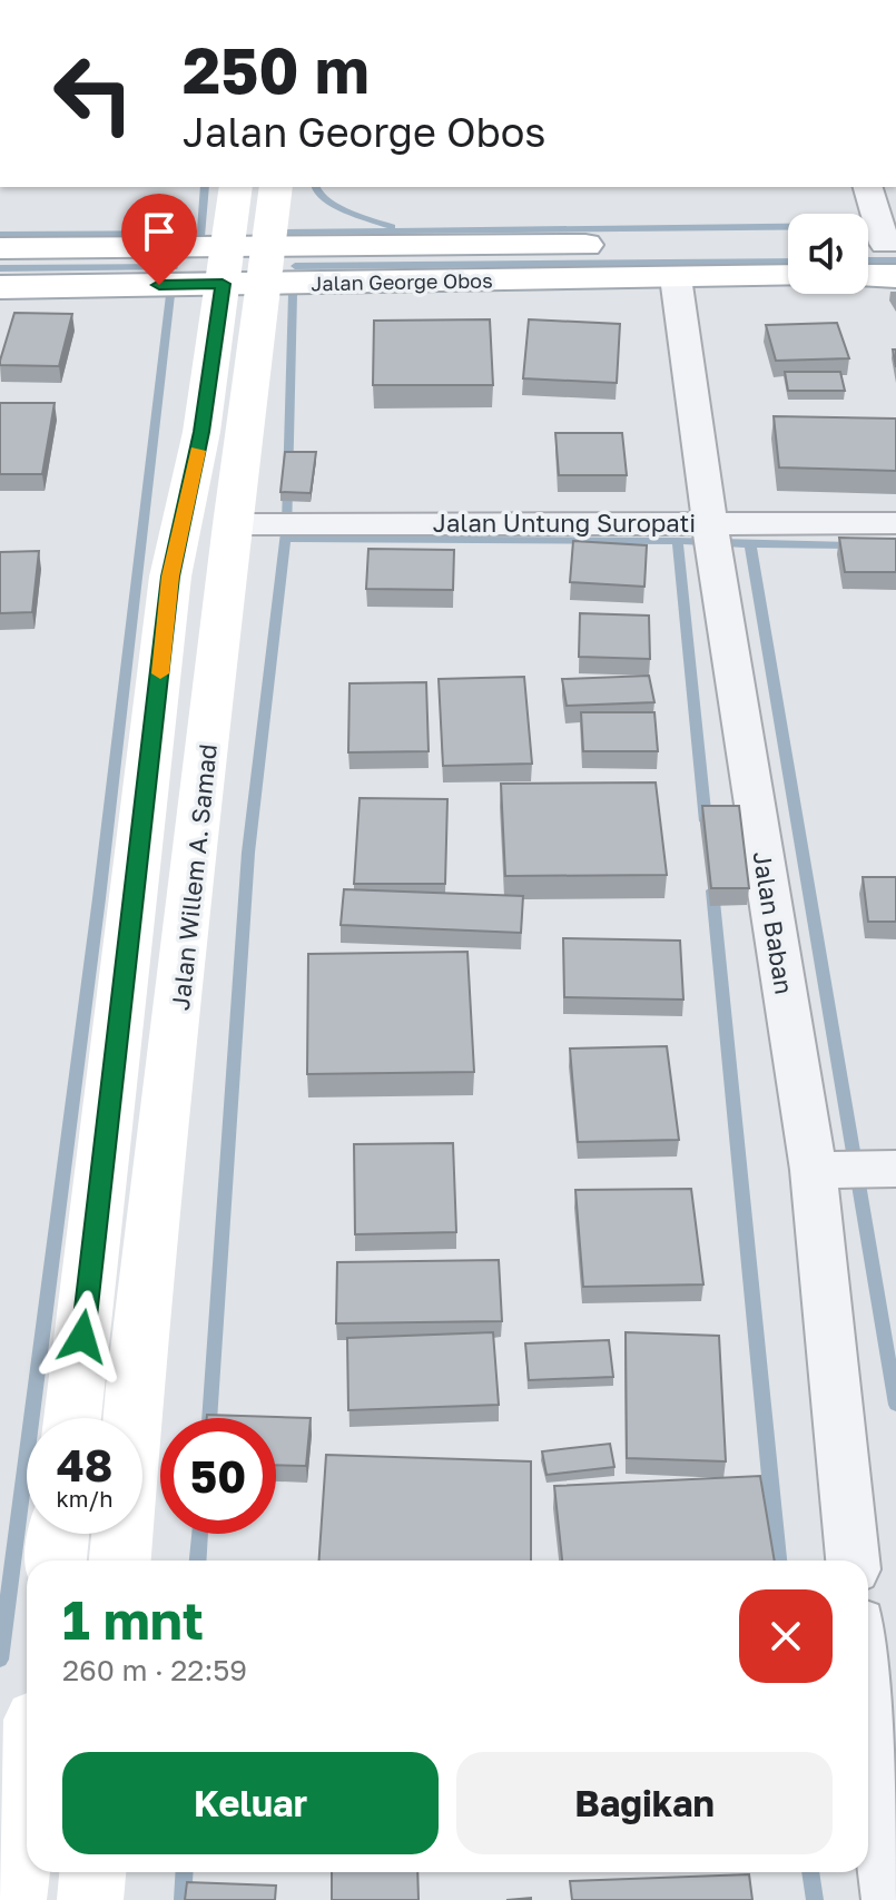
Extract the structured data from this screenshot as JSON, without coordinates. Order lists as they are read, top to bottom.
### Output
{
  "streets": {
    "main road": ["Jalan George Obos", "Jalan Willem A. Samad"],
    "street": ["Jalan Untung Suropati", "Jalan Baban"]
  },
  "crossings": [
    ["Jalan George Obos", "Jalan Willem A. Samad"],
    ["Jalan George Obos", "Jalan Baban"],
    ["Jalan Untung Suropati", "Jalan Willem A. Samad"],
    ["Jalan Untung Suropati", "Jalan Baban"]
  ],
  "page": {
    "turn": ["250 m", "Jalan George Obos"],
    "speed": "48 km/h",
    "limit": "50",
    "heading": ["1 mnt", "260 m · 22:59"],
    "buttons": ["Keluar", "Bagikan"]
  }
}
